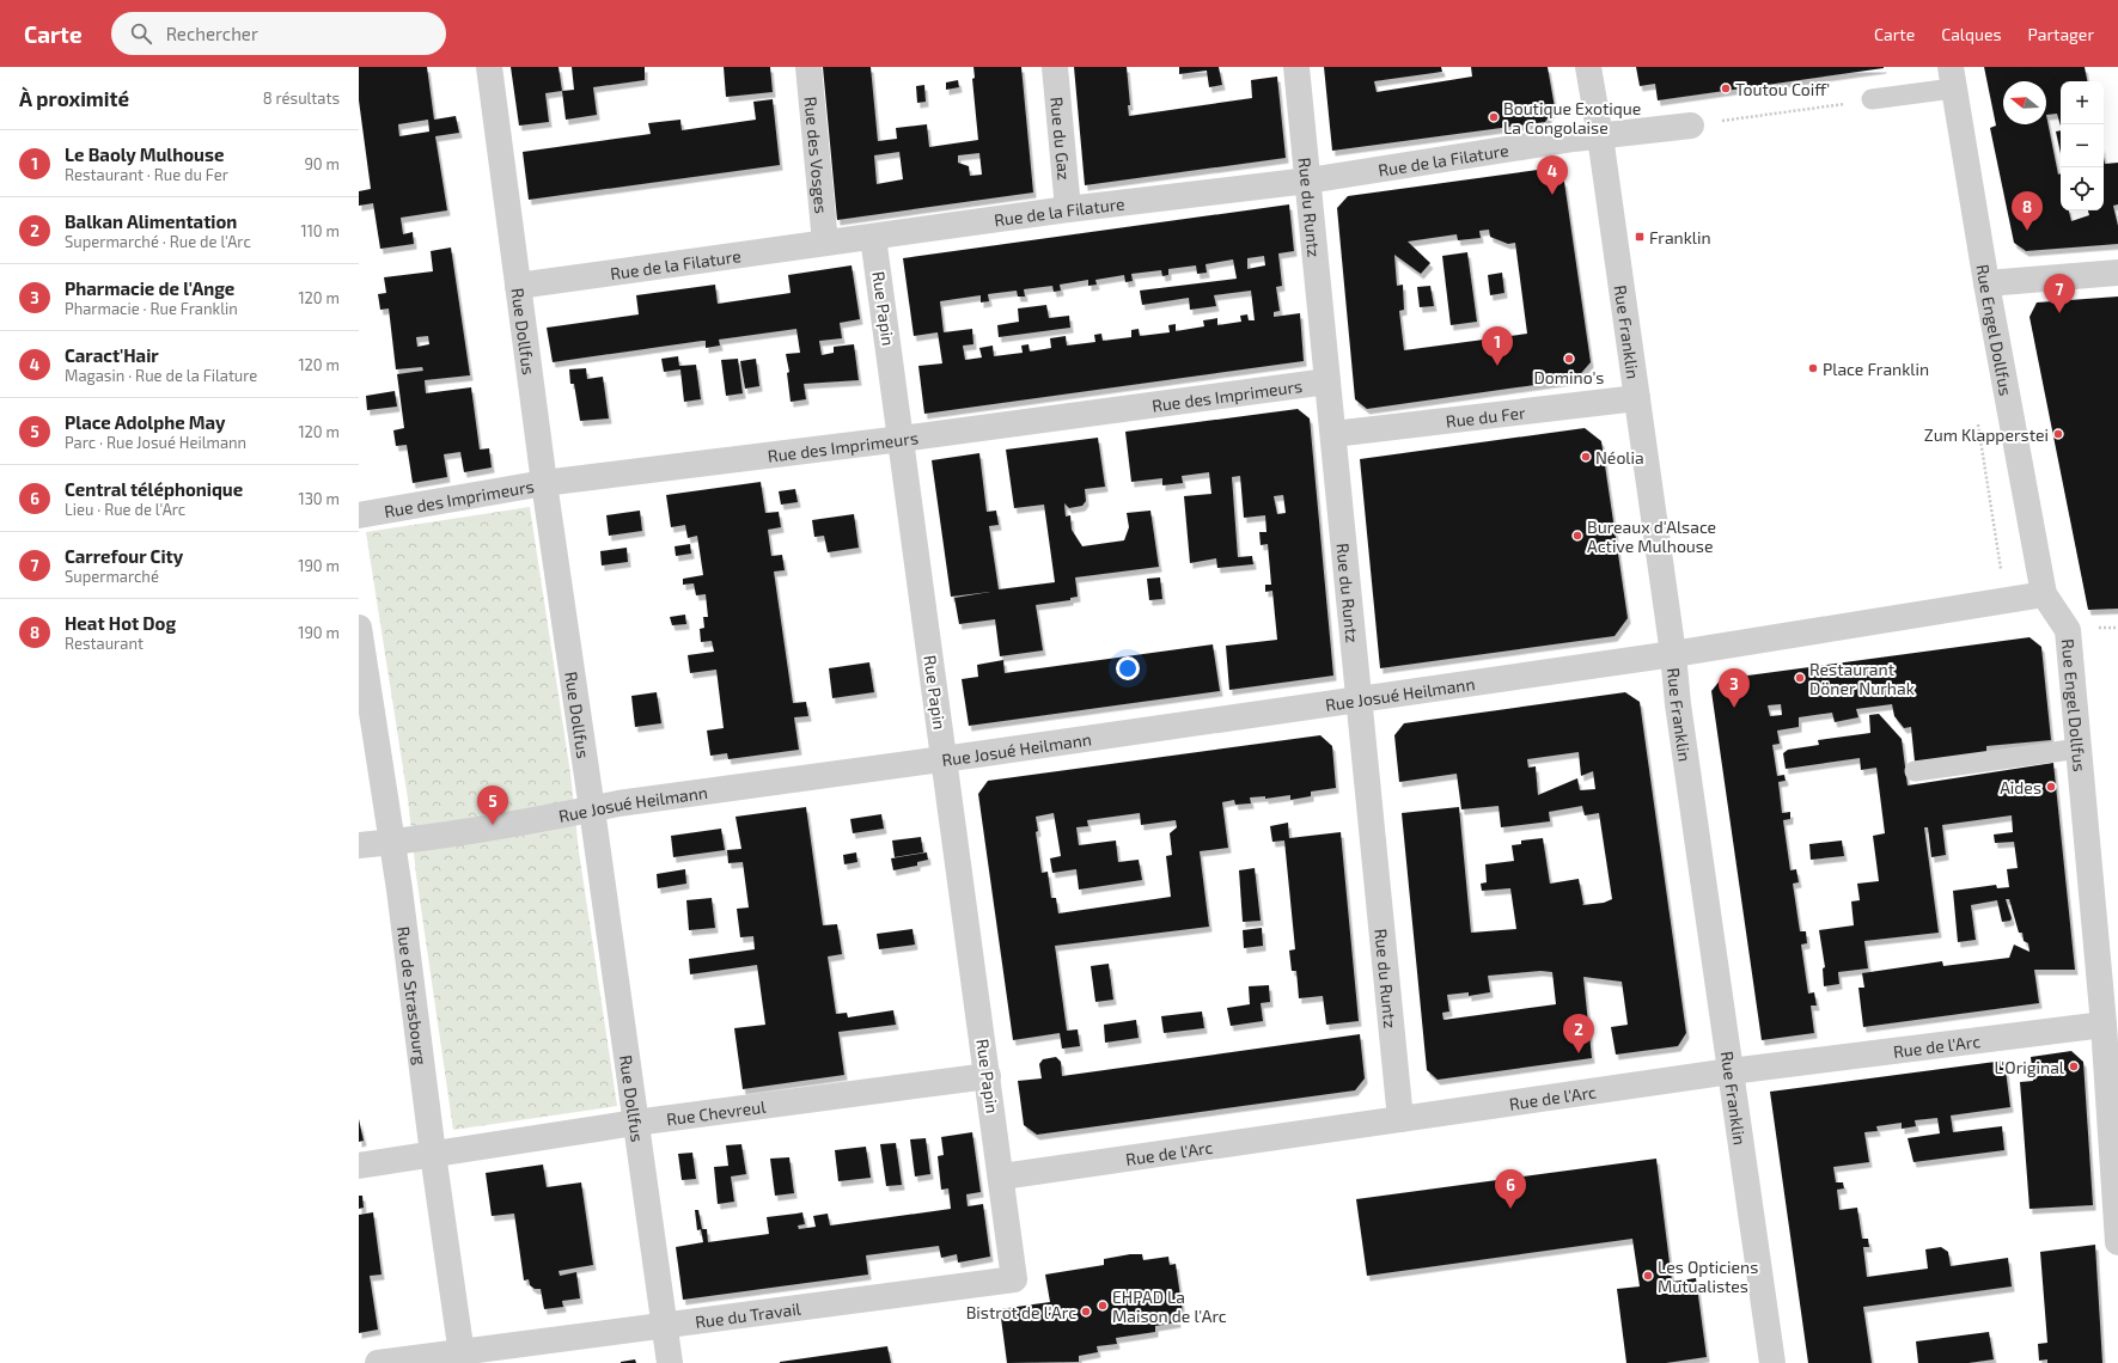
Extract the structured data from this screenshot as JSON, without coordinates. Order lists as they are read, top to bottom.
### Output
{
  "streets": {
    "street": [
      "Rue du Gaz",
      "Rue des Vosges",
      "Rue de la Filature",
      "Rue du Runtz",
      "Rue Papin",
      "Rue Engel Dollfus",
      "Rue Dollfus",
      "Rue Franklin",
      "Rue des Imprimeurs",
      "Rue du Fer",
      "Rue Josué Heilmann",
      "Rue de Strasbourg",
      "Rue de l'Arc",
      "Rue Chevreul",
      "Rue du Travail"
    ]
  },
  "crossings": [
    ["Rue du Gaz", "Rue de la Filature"],
    ["Rue des Vosges", "Rue de la Filature"],
    ["Rue de la Filature", "Rue du Runtz"],
    ["Rue de la Filature", "Rue Papin"],
    ["Rue de la Filature", "Rue Dollfus"],
    ["Rue de la Filature", "Rue Franklin"],
    ["Rue du Runtz", "Rue des Imprimeurs"],
    ["Rue du Runtz", "Rue du Fer"],
    ["Rue du Runtz", "Rue Josué Heilmann"],
    ["Rue du Runtz", "Rue de l'Arc"],
    ["Rue Papin", "Rue des Imprimeurs"],
    ["Rue Papin", "Rue Josué Heilmann"],
    ["Rue Papin", "Rue de l'Arc"],
    ["Rue Papin", "Rue Chevreul"],
    ["Rue Papin", "Rue du Travail"],
    ["Rue Engel Dollfus", "Rue de l'Arc"],
    ["Rue Dollfus", "Rue des Imprimeurs"],
    ["Rue Dollfus", "Rue Josué Heilmann"],
    ["Rue Dollfus", "Rue Chevreul"],
    ["Rue Dollfus", "Rue du Travail"],
    ["Rue Franklin", "Rue du Fer"],
    ["Rue Franklin", "Rue Josué Heilmann"],
    ["Rue Franklin", "Rue de l'Arc"],
    ["Rue Josué Heilmann", "Rue de Strasbourg"],
    ["Rue de Strasbourg", "Rue Chevreul"],
    ["Rue de Strasbourg", "Rue du Travail"],
    ["Rue de l'Arc", "Rue du Travail"]
  ],
  "places": {
    "other": [
      "Toutou Coiff'",
      "Boutique Exotique La Congolaise",
      "Domino's",
      "Place Franklin",
      "Zum Klapperstei",
      "Néolia",
      "Bureaux d'Alsace Active Mulhouse",
      "Restaurant Döner Nurhak",
      "Aides",
      "L'Original",
      "Les Opticiens Mutualistes",
      "EHPAD La Maison de l'Arc",
      "Bistrot de l'Arc"
    ],
    "transit": ["Franklin"]
  },
  "north": "left",
  "page": {
    "header": "Carte",
    "search": "Rechercher",
    "nav": ["Carte", "Calques", "Partager"],
    "heading": ["À proximité", "8 résultats"],
    "map_buttons": ["+", "−"],
    "list": [
      {
        "mark": "1",
        "name": "Le Baoly Mulhouse",
        "note": "Restaurant · Rue du Fer",
        "value": "90 m"
      },
      {
        "mark": "2",
        "name": "Balkan Alimentation",
        "note": "Supermarché · Rue de l'Arc",
        "value": "110 m"
      },
      {
        "mark": "3",
        "name": "Pharmacie de l'Ange",
        "note": "Pharmacie · Rue Franklin",
        "value": "120 m"
      },
      {
        "mark": "4",
        "name": "Caract'Hair",
        "note": "Magasin · Rue de la Filature",
        "value": "120 m"
      },
      {
        "mark": "5",
        "name": "Place Adolphe May",
        "note": "Parc · Rue Josué Heilmann",
        "value": "120 m"
      },
      {
        "mark": "6",
        "name": "Central téléphonique",
        "note": "Lieu · Rue de l'Arc",
        "value": "130 m"
      },
      {
        "mark": "7",
        "name": "Carrefour City",
        "note": "Supermarché",
        "value": "190 m"
      },
      {
        "mark": "8",
        "name": "Heat Hot Dog",
        "note": "Restaurant",
        "value": "190 m"
      }
    ],
    "pins": [
      "4",
      "8",
      "7",
      "1",
      "3",
      "5",
      "2",
      "6"
    ]
  }
}
